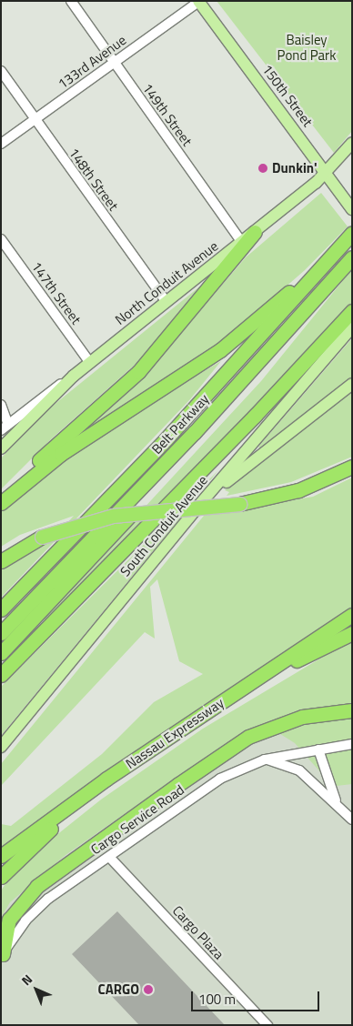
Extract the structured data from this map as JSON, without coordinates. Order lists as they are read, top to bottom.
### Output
{
  "streets": {
    "highway": ["Belt Parkway", "Nassau Expressway"],
    "main road": ["150th Street", "North Conduit Avenue", "South Conduit Avenue"],
    "street": [
      "133rd Avenue",
      "149th Street",
      "148th Street",
      "147th Street",
      "Cargo Service Road",
      "Cargo Plaza"
    ]
  },
  "crossings": [
    ["133rd Avenue", "150th Street"],
    ["133rd Avenue", "149th Street"],
    ["133rd Avenue", "148th Street"],
    ["150th Street", "North Conduit Avenue"],
    ["149th Street", "North Conduit Avenue"],
    ["148th Street", "North Conduit Avenue"],
    ["North Conduit Avenue", "147th Street"],
    ["Cargo Service Road", "Cargo Plaza"]
  ],
  "parks": ["Baisley Pond Park"],
  "places": ["Dunkin'", "CARGO"],
  "scale_bar": "100 m",
  "north": "top left"
}
